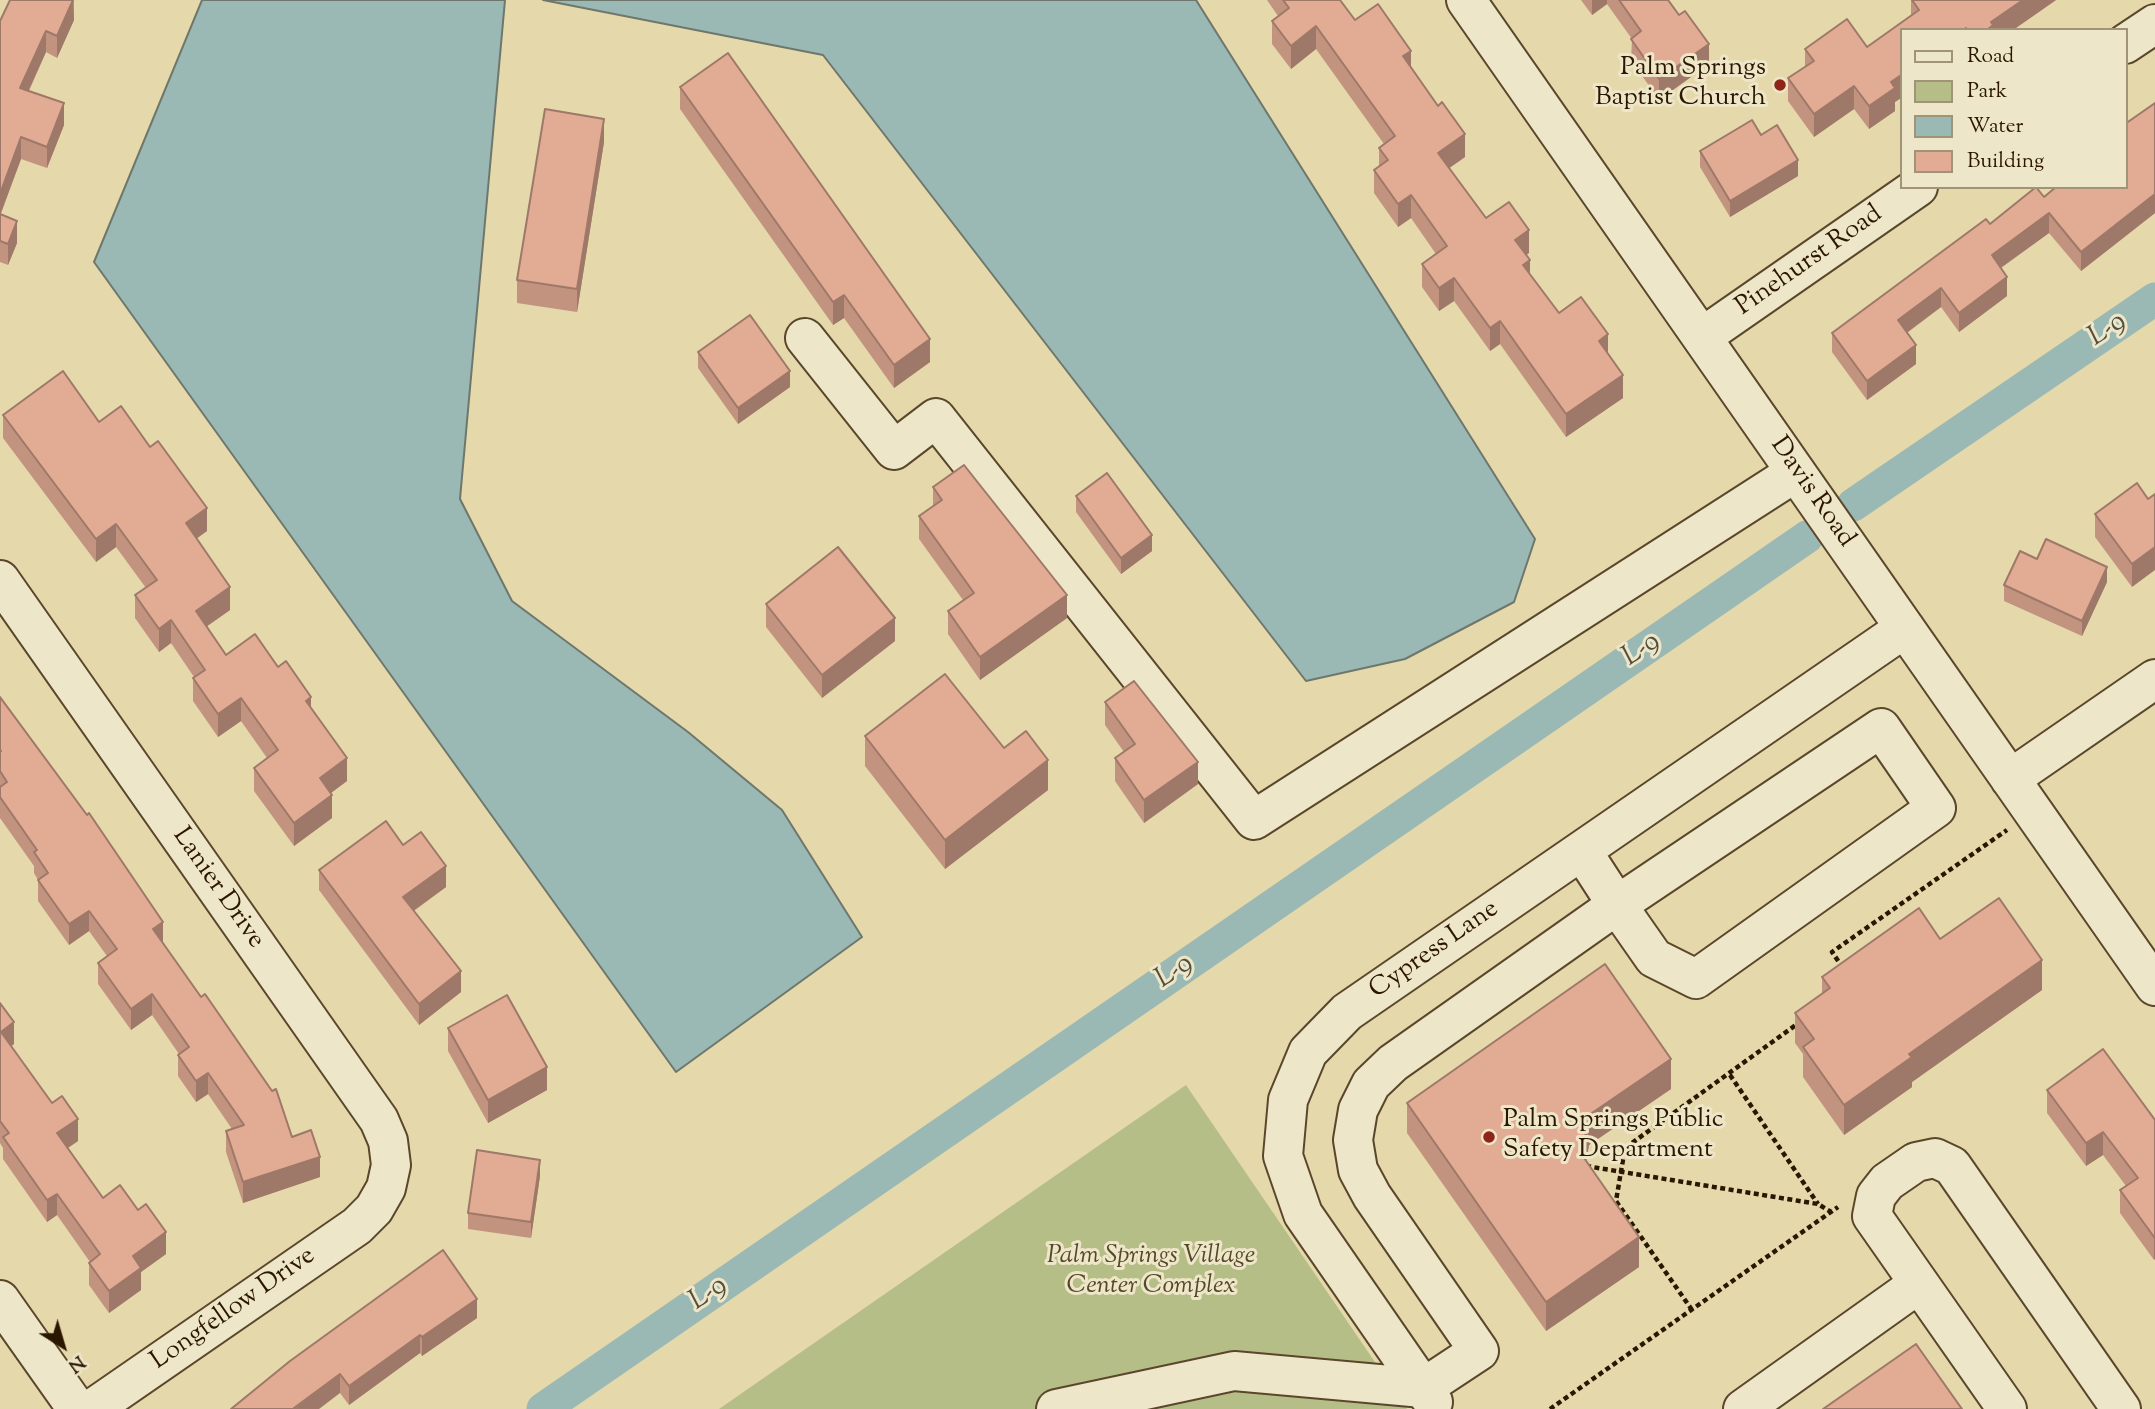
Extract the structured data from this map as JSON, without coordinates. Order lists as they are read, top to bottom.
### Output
{
  "streets": {
    "street": [
      "Pinehurst Road",
      "Davis Road",
      "Lanier Drive",
      "Cypress Lane",
      "Longfellow Drive"
    ]
  },
  "crossings": [
    ["Pinehurst Road", "Davis Road"],
    ["Davis Road", "Cypress Lane"],
    ["Lanier Drive", "Longfellow Drive"]
  ],
  "water": ["L-9"],
  "parks": ["Palm Springs Village Center Complex"],
  "places": ["Palm Springs Baptist Church", "Palm Springs Public Safety Department"],
  "legend": [
    "Road",
    "Park",
    "Water",
    "Building"
  ],
  "north": "bottom right"
}
